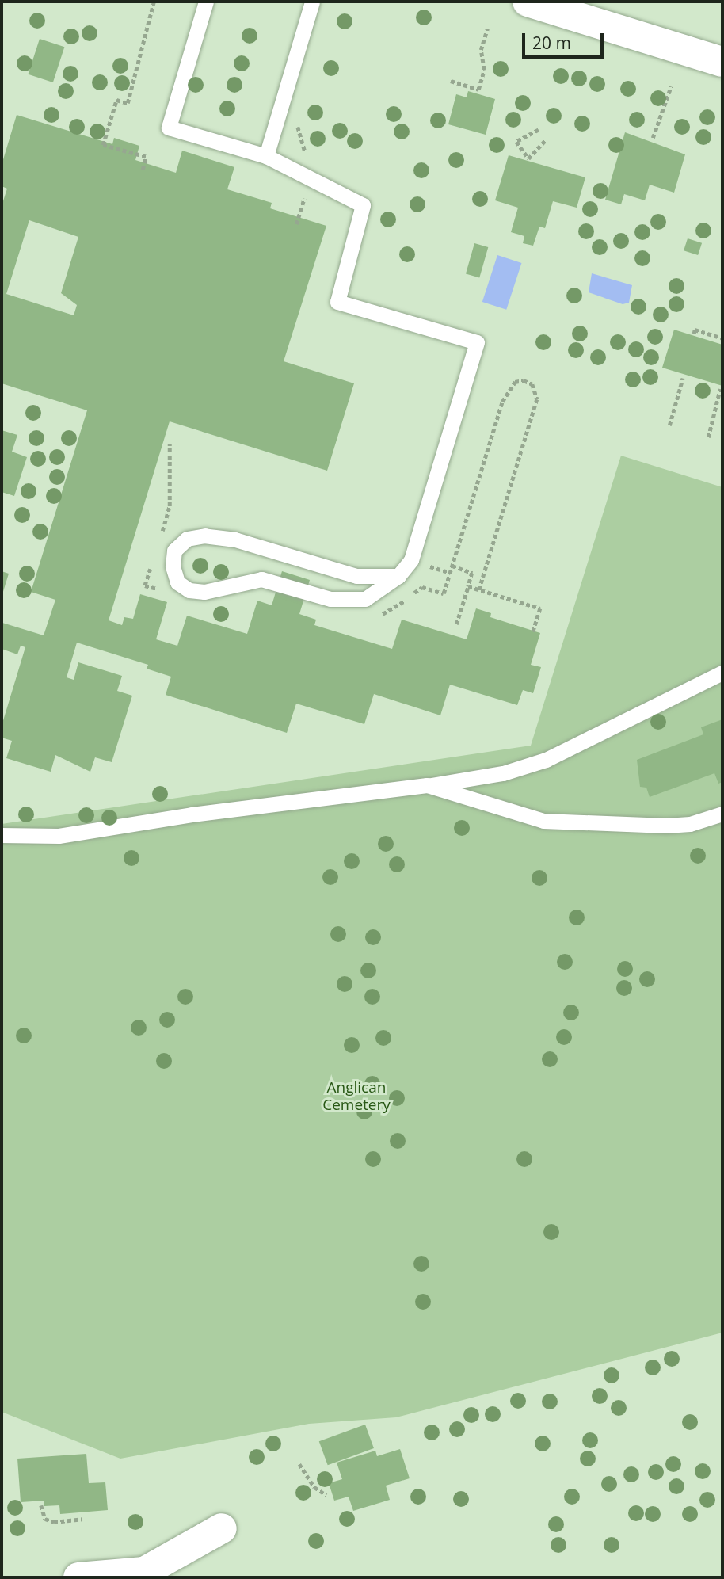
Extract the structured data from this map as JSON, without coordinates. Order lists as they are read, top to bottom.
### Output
{
  "parks": ["Anglican Cemetery"],
  "scale_bar": "20 m"
}
